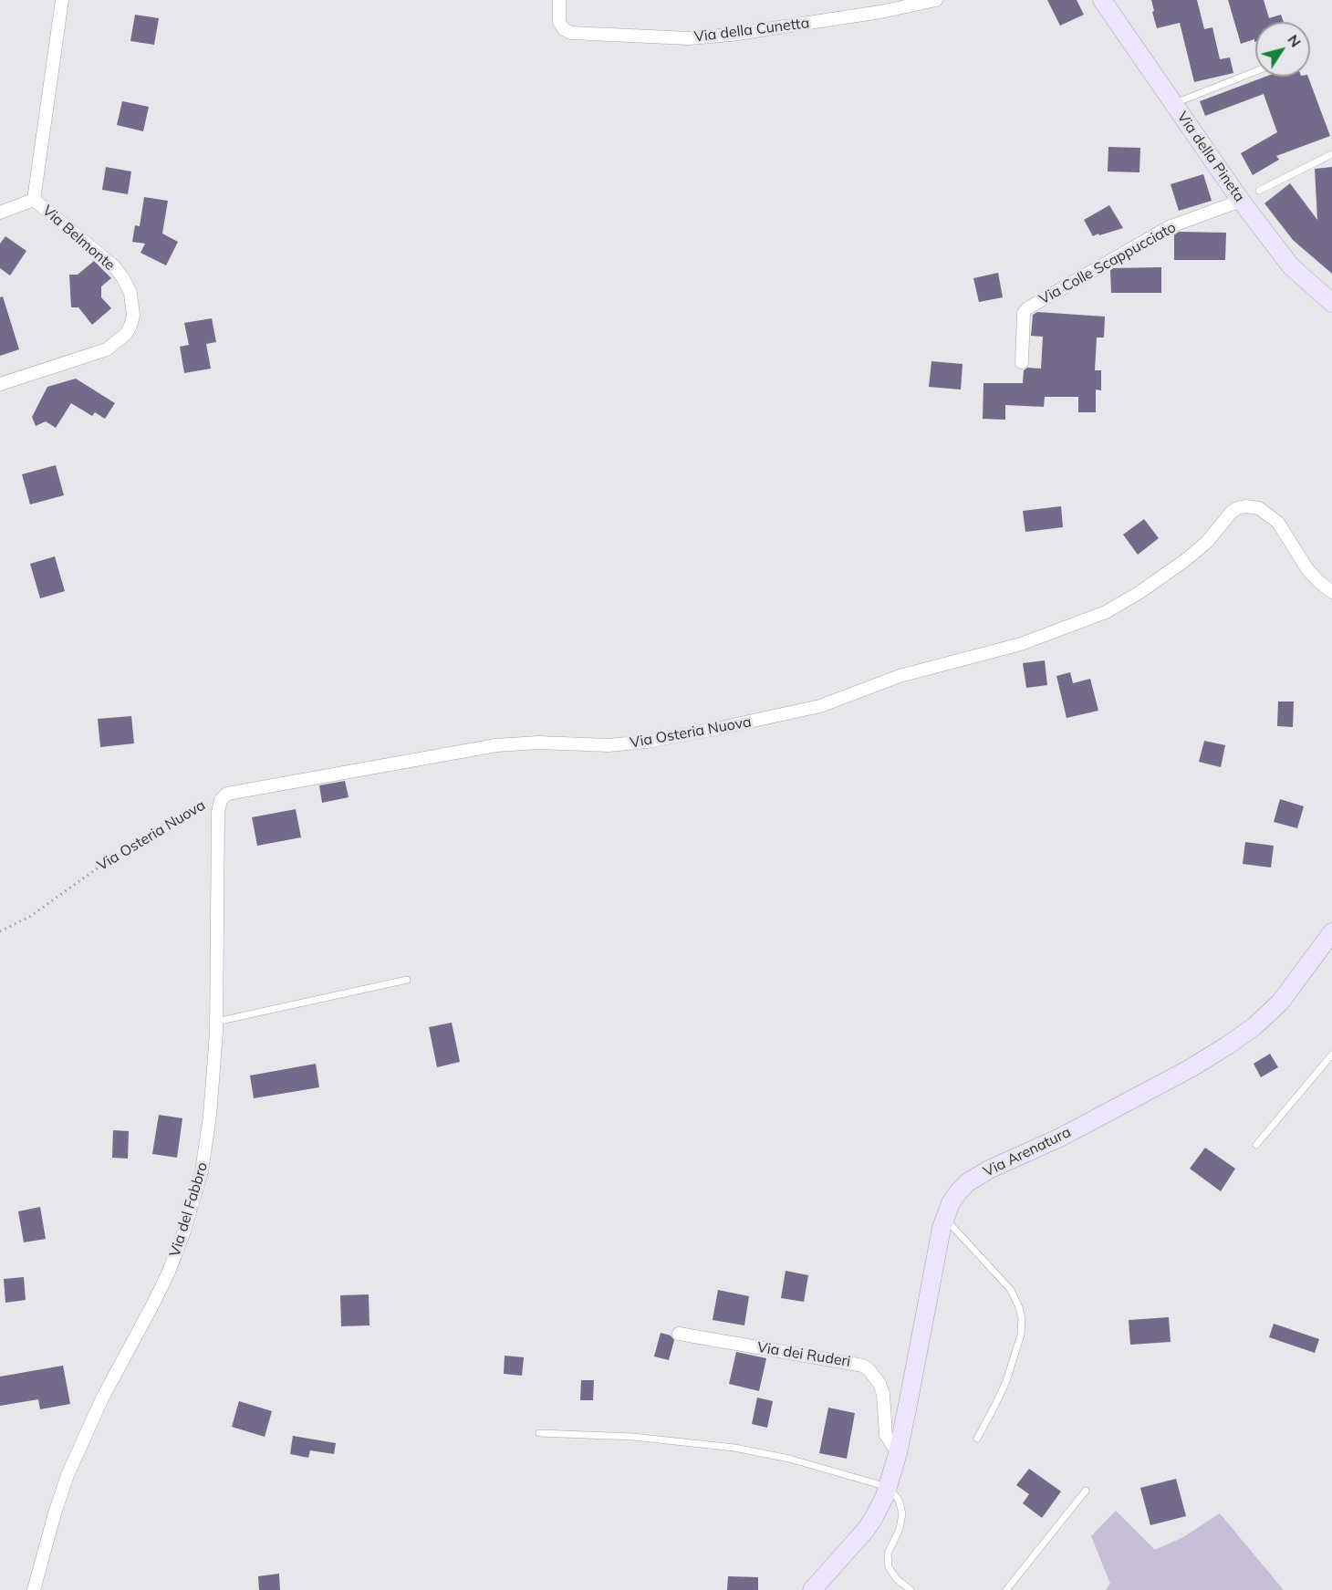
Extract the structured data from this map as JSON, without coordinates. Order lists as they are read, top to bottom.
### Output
{
  "streets": {
    "street": [
      "Via della Cunetta",
      "Via della Pineta",
      "Via Belmonte",
      "Via Colle Scappucciato",
      "Via Osteria Nuova",
      "Via Arenatura",
      "Via del Fabbro",
      "Via dei Ruderi"
    ]
  },
  "crossings": [
    ["Via della Pineta", "Via Colle Scappucciato"],
    ["Via Osteria Nuova", "Via del Fabbro"],
    ["Via Arenatura", "Via dei Ruderi"]
  ],
  "north": "top right"
}
